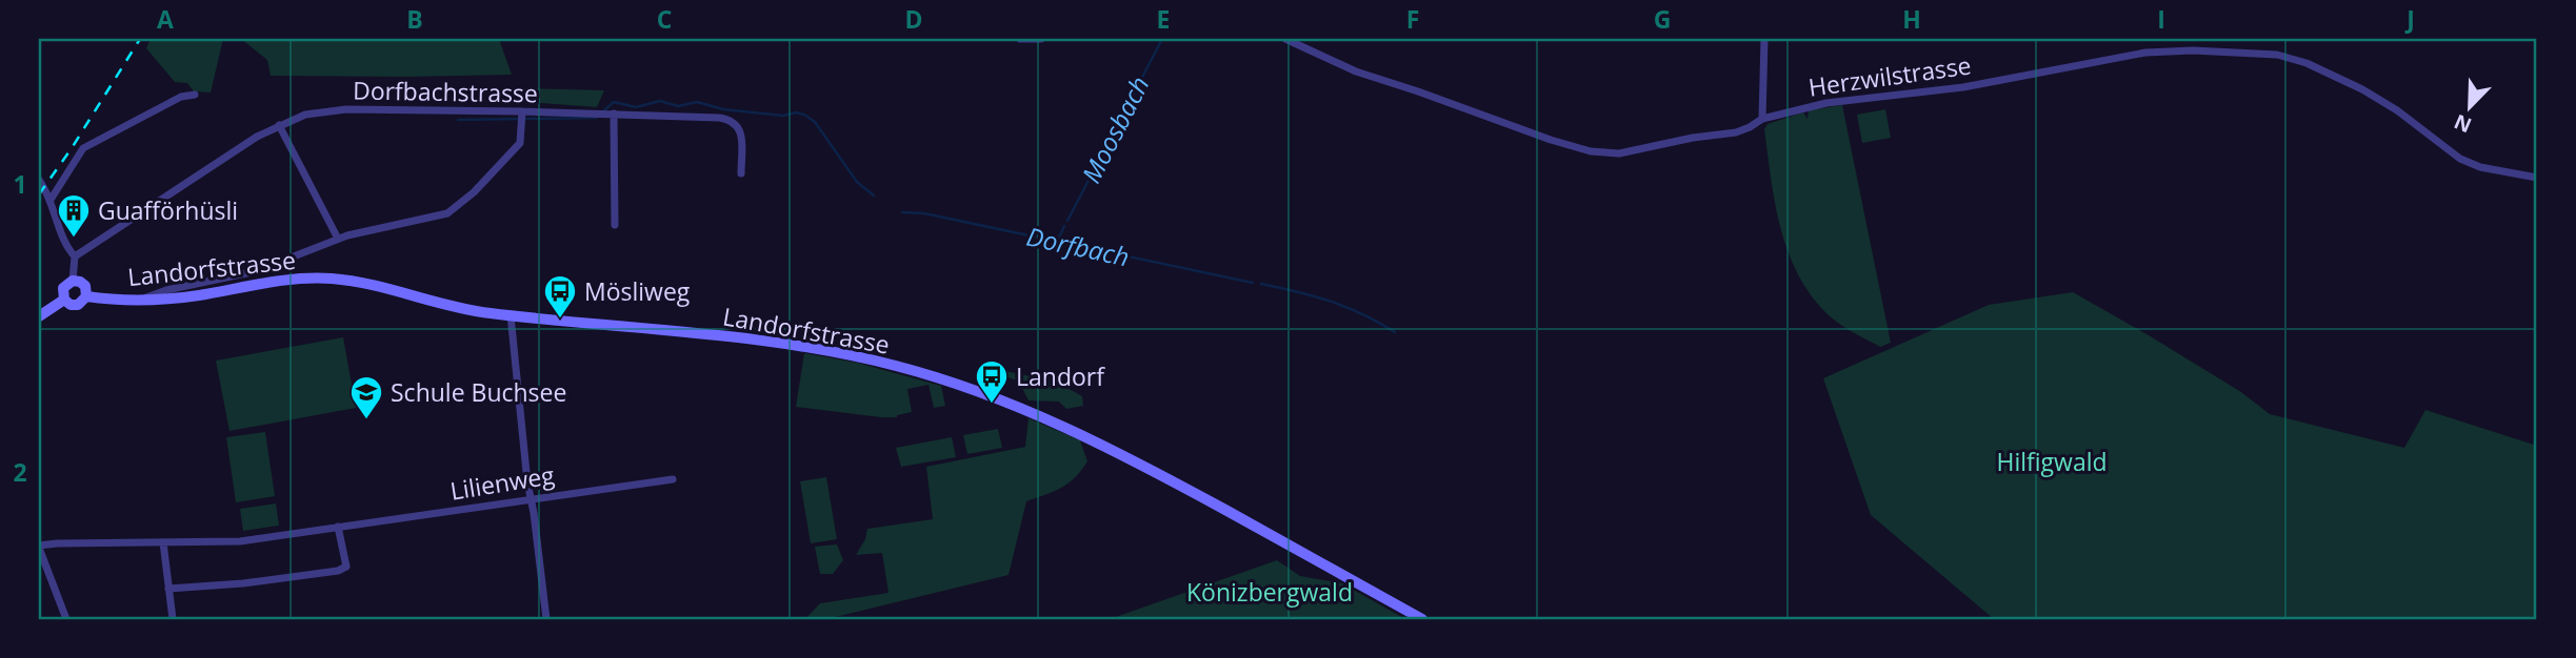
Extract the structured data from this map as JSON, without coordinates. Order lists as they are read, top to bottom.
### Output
{
  "streets": {
    "street": [
      "Herzwilstrasse",
      "Dorfbachstrasse",
      "Landorfstrasse",
      "Lilienweg"
    ]
  },
  "water": ["Moosbach", "Dorfbach"],
  "parks": ["Hilfigwald", "Könizbergwald"],
  "places": {
    "building": ["Guafförhüsli"],
    "bus stop": ["Mösliweg", "Landorf"],
    "school or university": ["Schule Buchsee"]
  },
  "north": "bottom left",
  "grid": {
    "columns": [
      "A",
      "B",
      "C",
      "D",
      "E",
      "F",
      "G",
      "H",
      "I",
      "J"
    ],
    "rows": ["1", "2"]
  }
}
